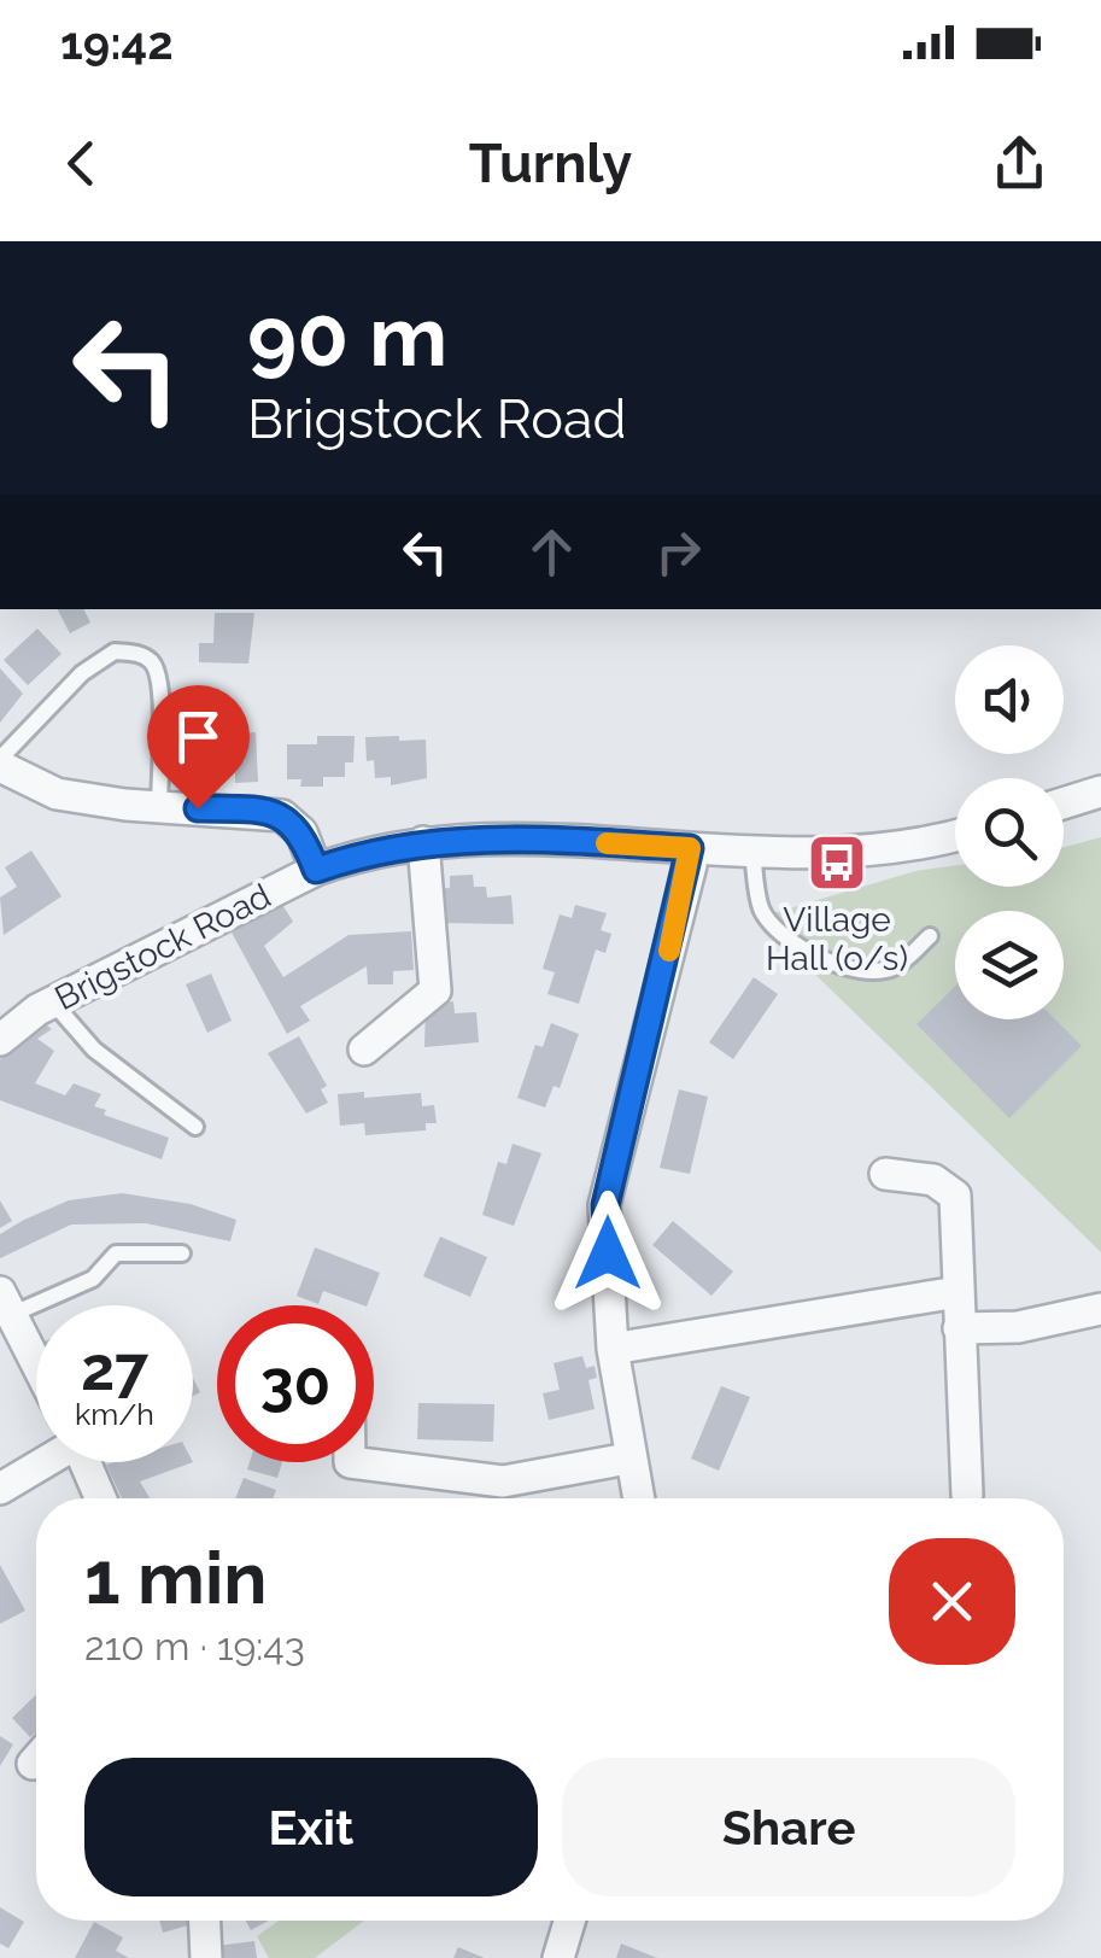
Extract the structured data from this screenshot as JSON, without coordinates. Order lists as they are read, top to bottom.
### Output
{
  "streets": {
    "street": ["Brigstock Road"]
  },
  "places": {
    "bus stop": ["Village Hall (o/s)"]
  },
  "page": {
    "status": "19:42",
    "header": "Turnly",
    "turn": ["90 m", "Brigstock Road"],
    "speed": "27 km/h",
    "limit": "30",
    "heading": ["1 min", "210 m · 19:43"],
    "buttons": ["Exit", "Share"]
  }
}
